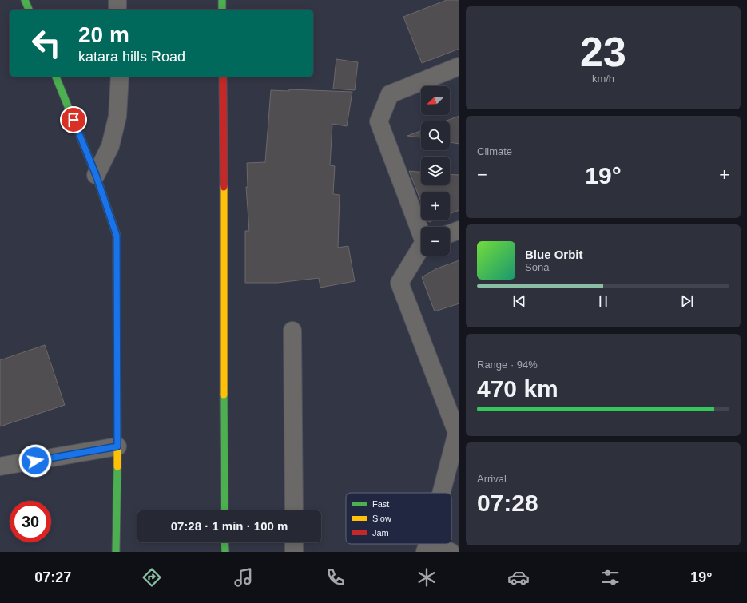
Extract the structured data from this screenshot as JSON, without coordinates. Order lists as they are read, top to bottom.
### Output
{
  "legend": ["Fast", "Slow", "Jam"],
  "north": "bottom left",
  "page": {
    "tile": [
      ["23", "km/h"],
      "Climate",
      ["Range · 94%", "470 km"],
      ["Arrival", "07:28"]
    ],
    "turn": ["20 m", "katara hills Road"],
    "map_buttons": ["+", "−"],
    "heat": ["−", "19°", "+"],
    "song": ["Blue Orbit", "Sona"],
    "limit": "30",
    "trip": "07:28 · 1 min · 100 m",
    "tabs": ["07:27", "19°"]
  }
}
